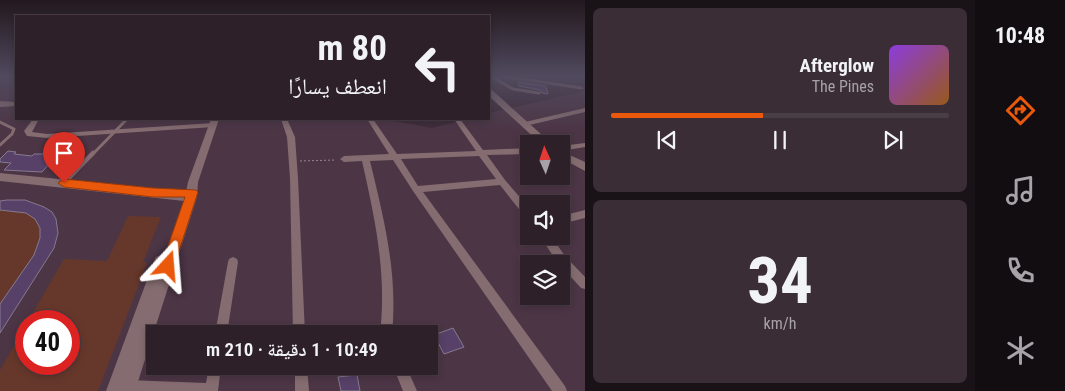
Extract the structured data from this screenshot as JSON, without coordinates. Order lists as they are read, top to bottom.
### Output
{
  "north": "top",
  "page": {
    "tabs": "10:48",
    "turn": ["80 m", "انعطف يسارًا"],
    "song": ["Afterglow", "The Pines"],
    "tile": ["34", "km/h"],
    "limit": "40",
    "trip": "10:49 · 1 دقيقة · 210 m"
  }
}
